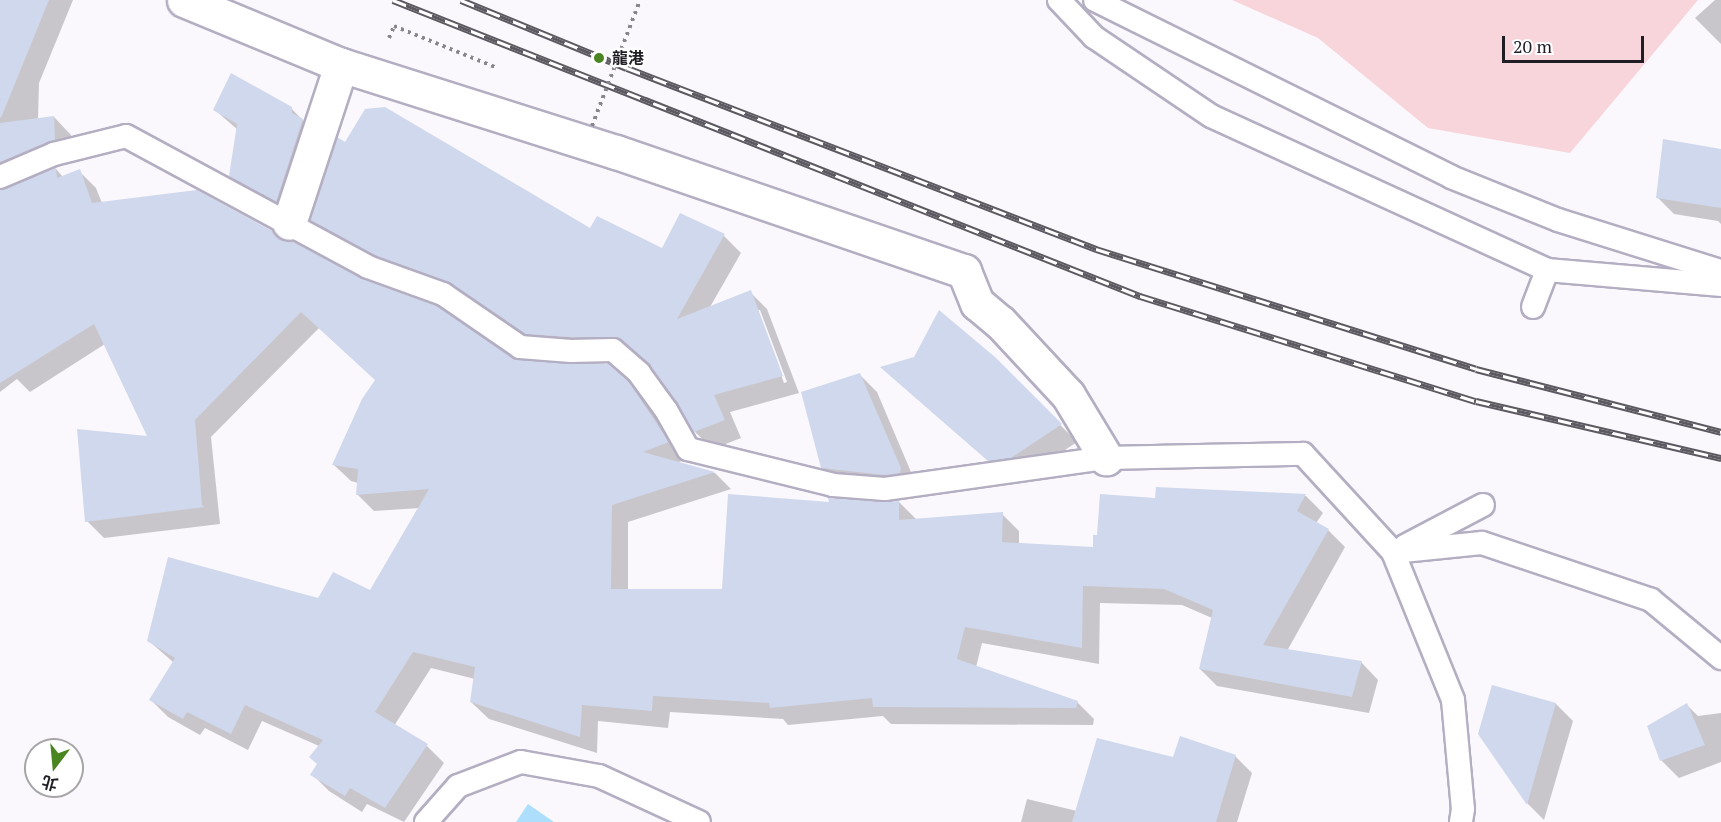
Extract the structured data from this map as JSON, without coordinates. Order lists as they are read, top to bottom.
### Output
{
  "places": ["龍港"],
  "scale_bar": "20 m",
  "north": "bottom"
}
